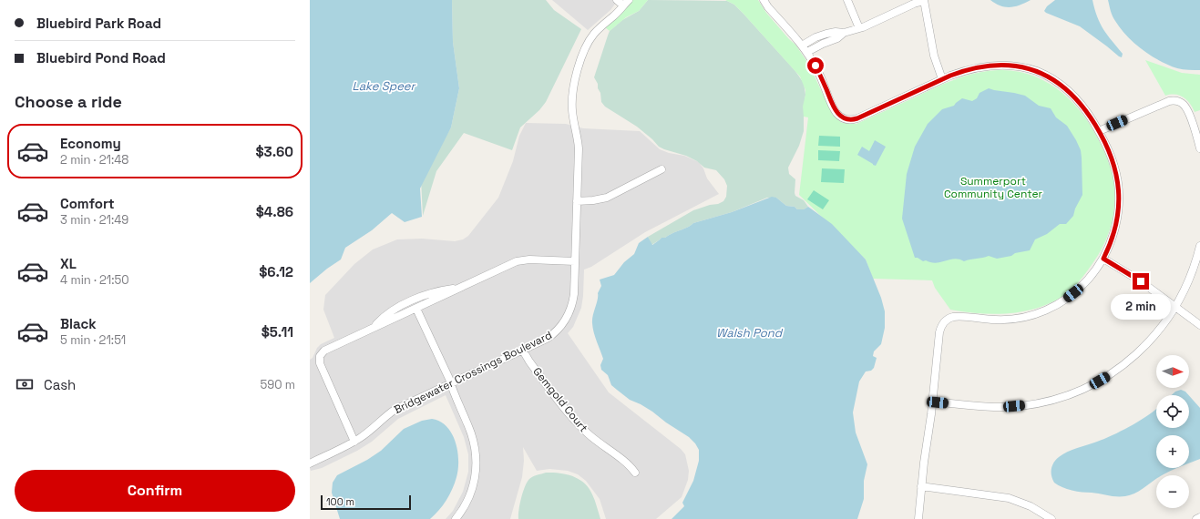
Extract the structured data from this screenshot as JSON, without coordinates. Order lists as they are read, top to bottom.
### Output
{
  "streets": {
    "street": ["Bridgewater Crossings Boulevard", "Gemgold Court"]
  },
  "crossings": [
    ["Bridgewater Crossings Boulevard", "Gemgold Court"]
  ],
  "water": ["Lake Speer", "Walsh Pond"],
  "parks": ["Summerport Community Center"],
  "scale_bar": "100 m",
  "north": "right",
  "page": {
    "banner": ["Bluebird Park Road", "Bluebird Pond Road"],
    "heading": "Choose a ride",
    "list": [
      {
        "name": "Economy",
        "note": "2 min · 21:48",
        "value": "$3.60"
      },
      {
        "name": "Comfort",
        "note": "3 min · 21:49",
        "value": "$4.86"
      },
      {
        "name": "XL",
        "note": "4 min · 21:50",
        "value": "$6.12"
      },
      {
        "name": "Black",
        "note": "5 min · 21:51",
        "value": "$5.11"
      }
    ],
    "bubble": "2 min",
    "map_buttons": ["+", "−"],
    "pay": ["Cash", "590 m"],
    "buttons": "Confirm",
    "scale": "100 m"
  }
}
